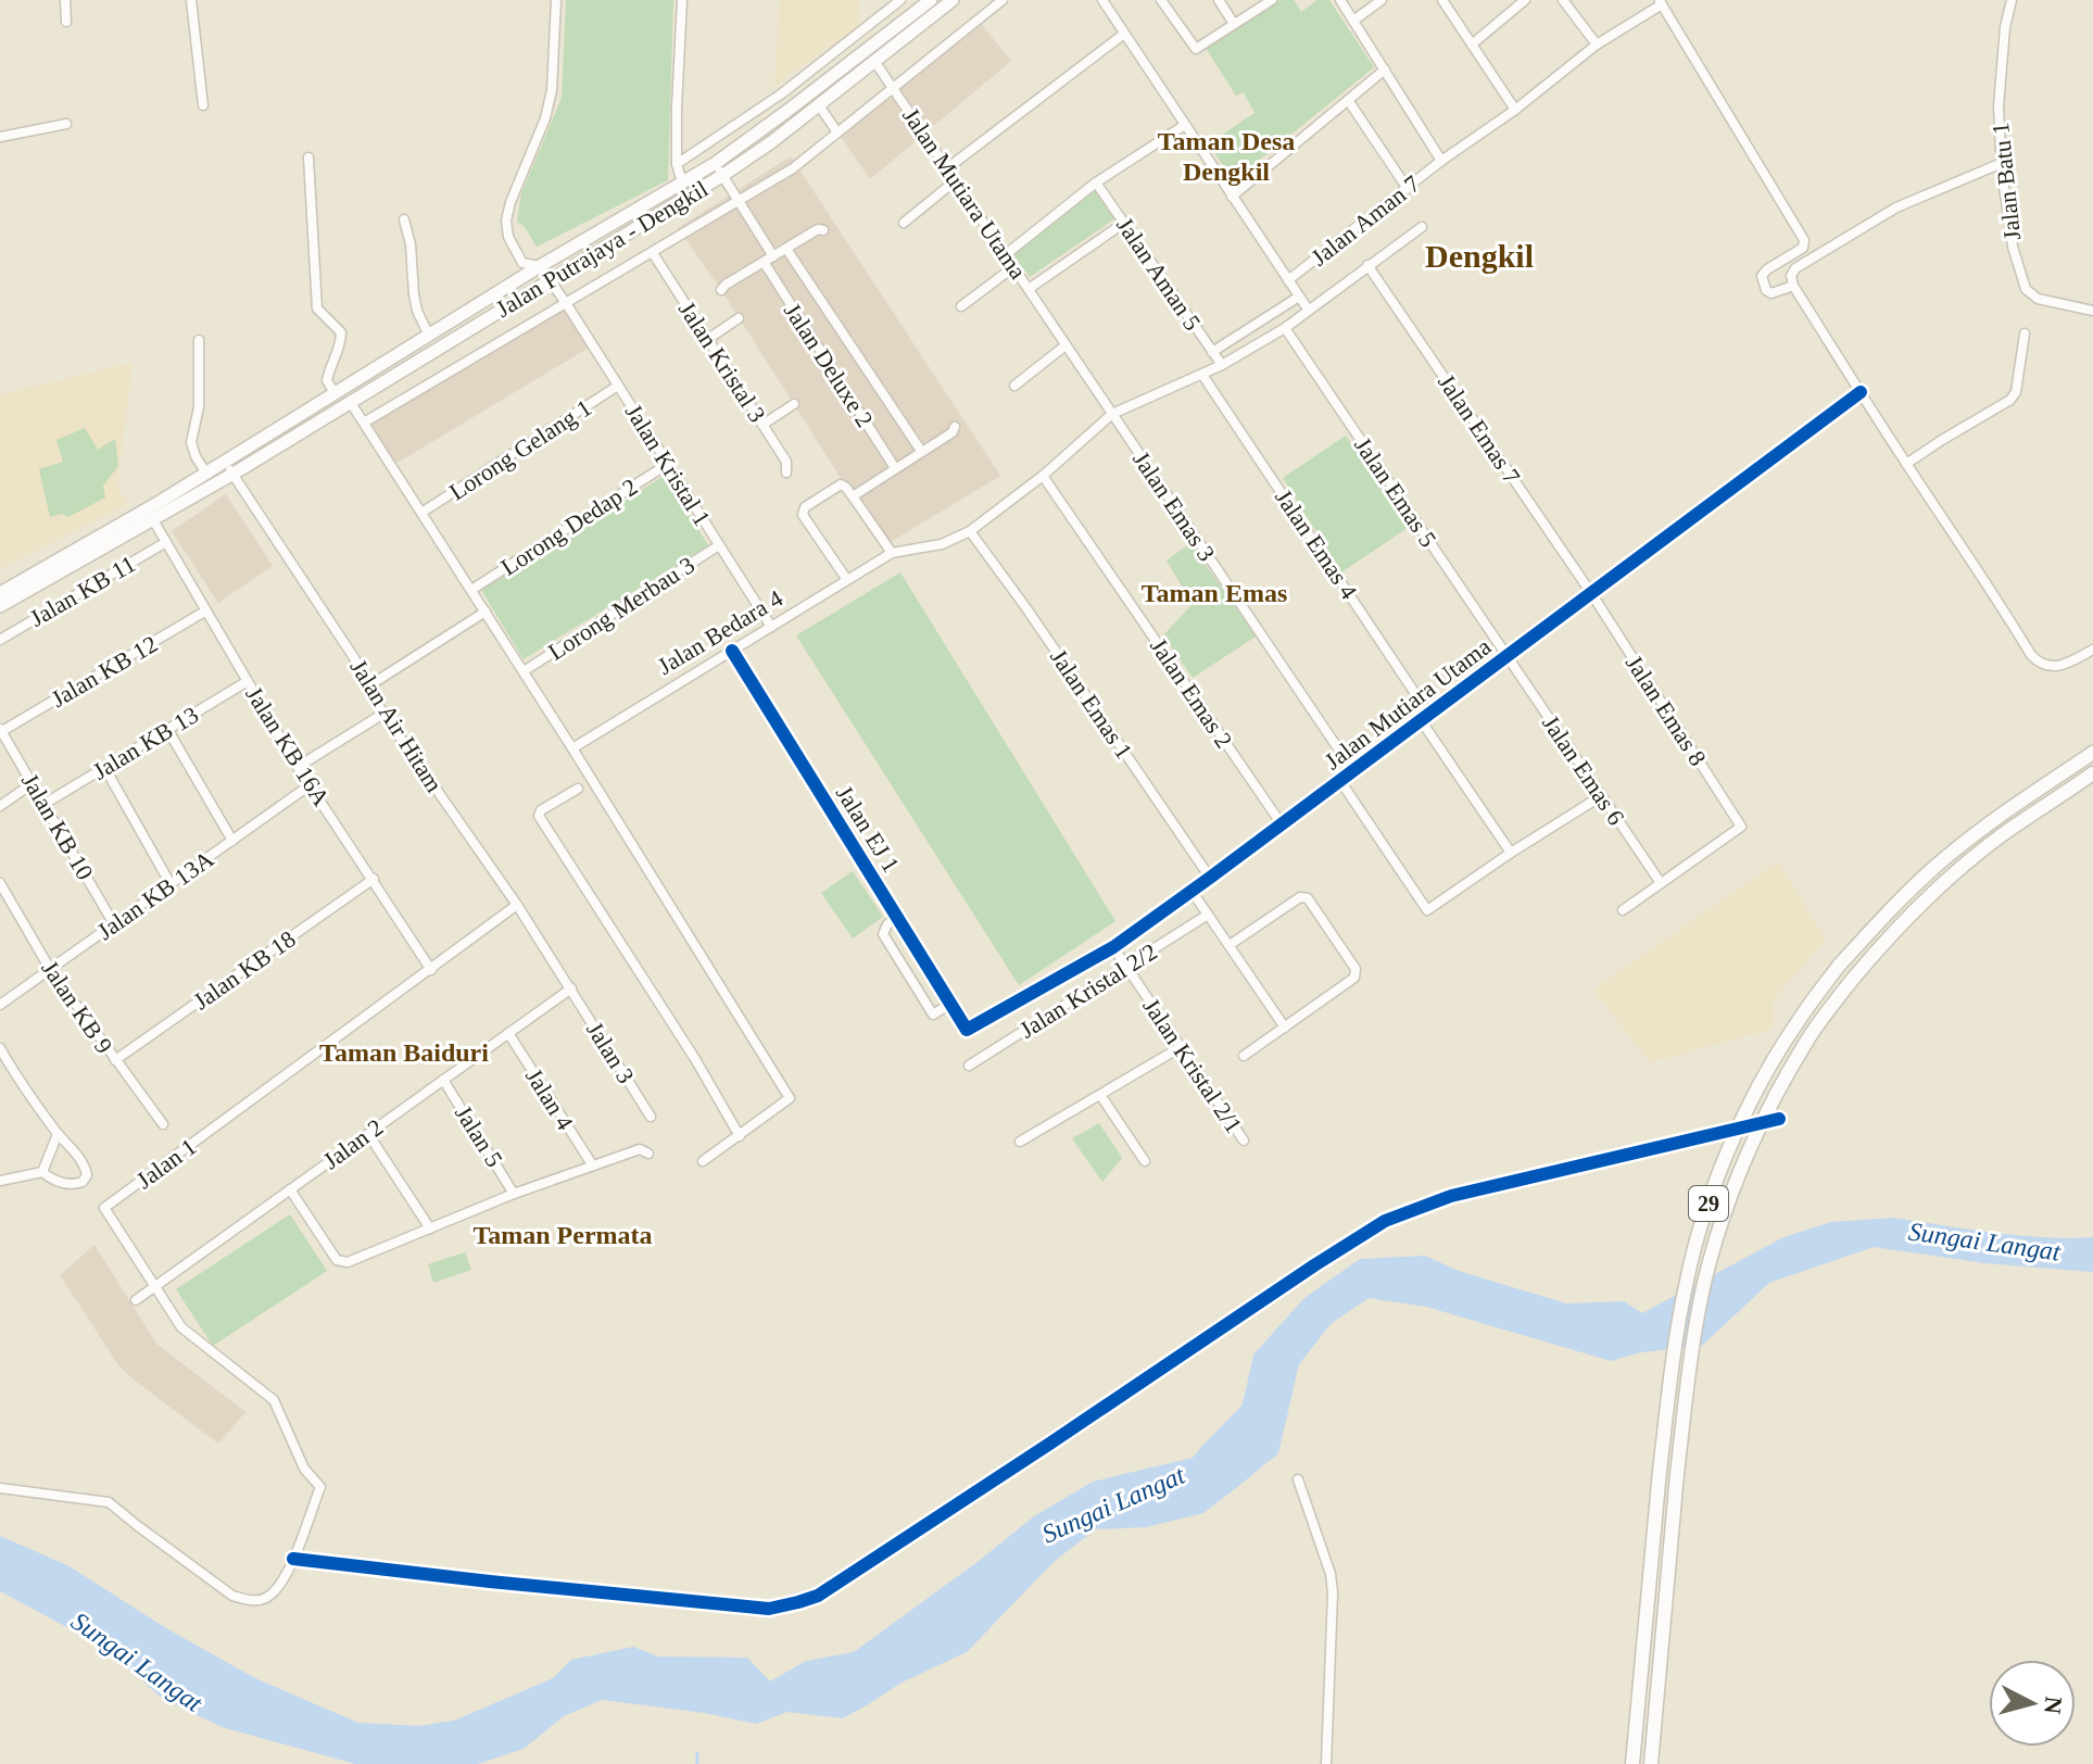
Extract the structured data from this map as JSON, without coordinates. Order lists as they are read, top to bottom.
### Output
{
  "streets": {
    "highway": ["29"],
    "main road": ["Jalan Putrajaya - Dengkil"],
    "street": [
      "Jalan Batu 1",
      "Jalan Mutiara Utama",
      "Jalan Aman 7",
      "Jalan Aman 5",
      "Jalan Kristal 3",
      "Jalan Deluxe 2",
      "Jalan Emas 7",
      "Lorong Gelang 1",
      "Jalan Kristal 1",
      "Jalan Emas 5",
      "Jalan Emas 3",
      "Lorong Dedap 2",
      "Jalan Emas 4",
      "Jalan KB 11",
      "Lorong Merbau 3",
      "Jalan Bedara 4",
      "Jalan KB 12",
      "Jalan Emas 2",
      "Jalan Emas 1",
      "Jalan Emas 8",
      "Jalan Air Hitam",
      "Jalan KB 13",
      "Jalan KB 16A",
      "Jalan Emas 6",
      "Jalan KB 10",
      "Jalan EJ 1",
      "Jalan KB 13A",
      "Jalan KB 18",
      "Jalan Kristal 2/2",
      "Jalan KB 9",
      "Jalan 3",
      "Jalan Kristal 2/1",
      "Jalan 4",
      "Jalan 5",
      "Jalan 2",
      "Jalan 1"
    ]
  },
  "crossings": [
    ["Jalan Mutiara Utama", "Jalan Putrajaya - Dengkil"],
    ["Jalan Mutiara Utama", "Jalan Emas 7"],
    ["Jalan Mutiara Utama", "Jalan Emas 5"],
    ["Jalan Mutiara Utama", "Jalan Emas 3"],
    ["Jalan Mutiara Utama", "Jalan Emas 4"],
    ["Jalan Mutiara Utama", "Jalan Emas 2"],
    ["Jalan Mutiara Utama", "Jalan Emas 1"],
    ["Jalan Mutiara Utama", "Jalan Emas 8"],
    ["Jalan Mutiara Utama", "Jalan Emas 6"],
    ["Jalan Mutiara Utama", "Jalan EJ 1"],
    ["Jalan Mutiara Utama", "Jalan Kristal 2/1"],
    ["Jalan Putrajaya - Dengkil", "Jalan Kristal 1"],
    ["Jalan Putrajaya - Dengkil", "Jalan Air Hitam"],
    ["Jalan Emas 7", "Jalan Emas 8"],
    ["Lorong Gelang 1", "Jalan Kristal 1"],
    ["Jalan Kristal 1", "Lorong Dedap 2"],
    ["Jalan Kristal 1", "Lorong Merbau 3"],
    ["Jalan Kristal 1", "Jalan Bedara 4"],
    ["Jalan Emas 5", "Jalan Emas 6"],
    ["Jalan KB 11", "Jalan KB 16A"],
    ["Jalan Bedara 4", "Jalan EJ 1"],
    ["Jalan KB 12", "Jalan KB 16A"],
    ["Jalan KB 12", "Jalan KB 10"],
    ["Jalan Emas 8", "Jalan Emas 6"],
    ["Jalan Air Hitam", "Jalan 3"],
    ["Jalan Air Hitam", "Jalan 2"],
    ["Jalan Air Hitam", "Jalan 1"],
    ["Jalan KB 13", "Jalan KB 16A"],
    ["Jalan KB 13", "Jalan KB 10"],
    ["Jalan KB 16A", "Jalan KB 13A"],
    ["Jalan KB 16A", "Jalan KB 18"],
    ["Jalan KB 16A", "Jalan 1"],
    ["Jalan KB 10", "Jalan KB 13A"],
    ["Jalan KB 13A", "Jalan KB 9"],
    ["Jalan KB 18", "Jalan KB 9"],
    ["Jalan Kristal 2/2", "Jalan Kristal 2/1"],
    ["Jalan 3", "Jalan 2"],
    ["Jalan 4", "Jalan 2"],
    ["Jalan 5", "Jalan 2"],
    ["Jalan 2", "Jalan 1"]
  ],
  "districts": [
    "Taman Desa Dengkil",
    "Dengkil",
    "Taman Emas",
    "Taman Baiduri",
    "Taman Permata"
  ],
  "water": ["Sungai Langat"],
  "north": "right"
}
